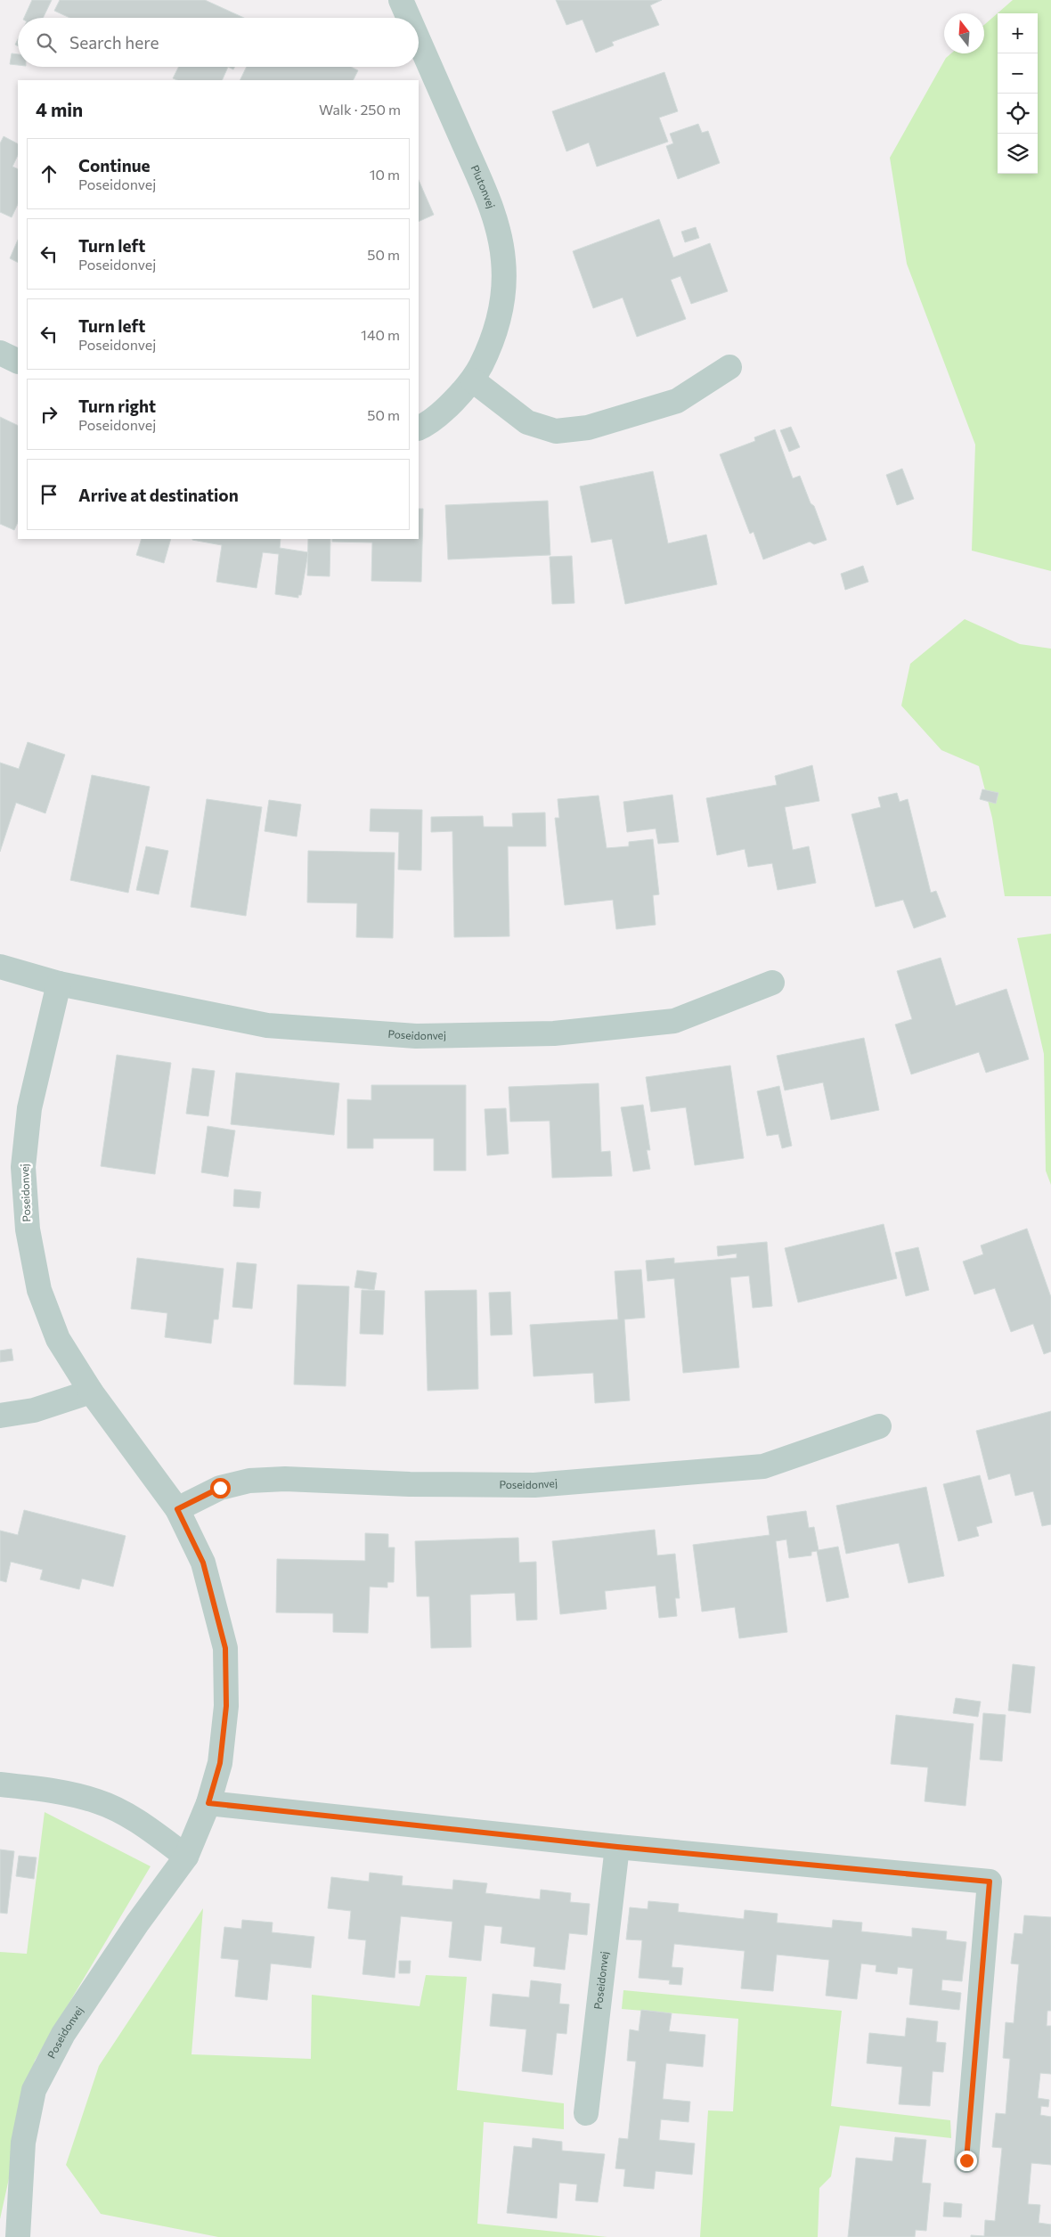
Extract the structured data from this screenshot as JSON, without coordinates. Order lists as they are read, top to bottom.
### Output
{
  "streets": {
    "street": ["Plutonvej", "Poseidonvej"]
  },
  "north": "top",
  "page": {
    "map_buttons": ["+", "−"],
    "search": "Search here",
    "heading": ["4 min", "Walk · 250 m"],
    "list": [
      ["Continue", "Poseidonvej", "10 m"],
      ["Turn left", "Poseidonvej", "50 m"],
      ["Turn left", "Poseidonvej", "140 m"],
      ["Turn right", "Poseidonvej", "50 m"],
      "Arrive at destination"
    ]
  }
}
